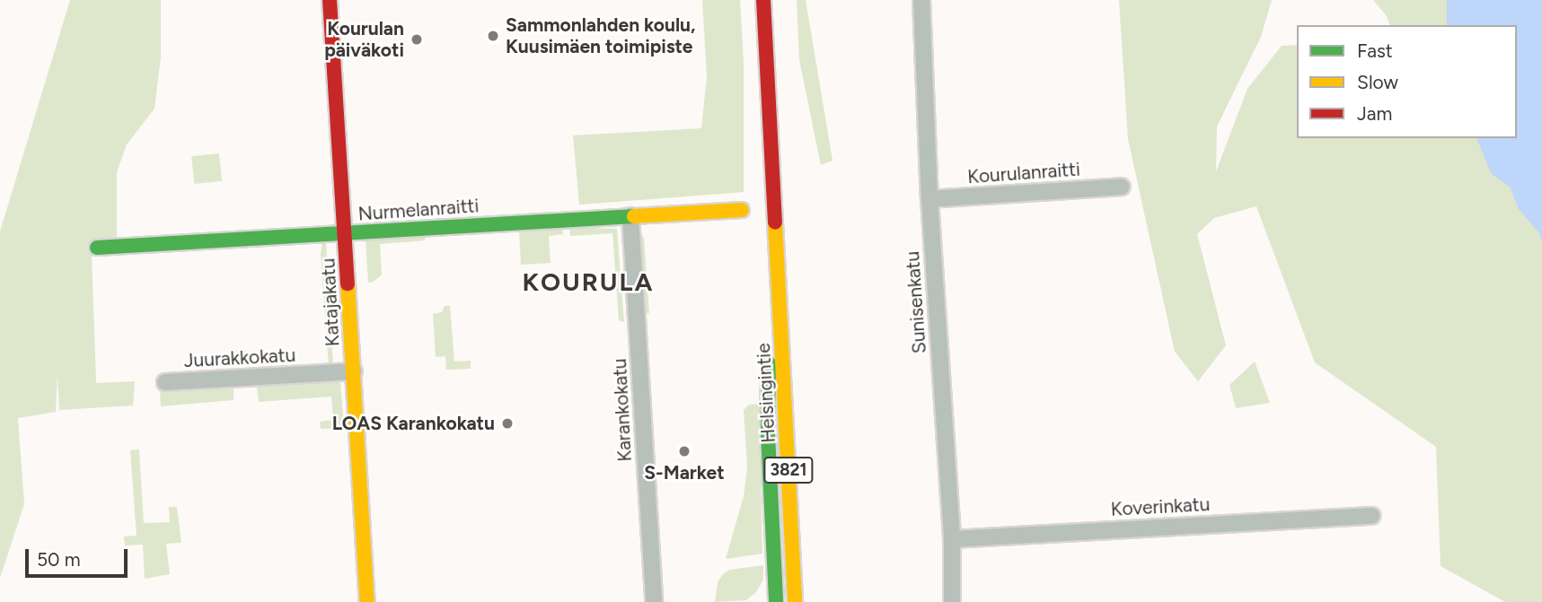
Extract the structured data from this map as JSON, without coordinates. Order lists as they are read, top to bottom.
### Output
{
  "streets": {
    "street": [
      "Kourulanraitti",
      "Nurmelanraitti",
      "Katajakatu",
      "Sunisenkatu",
      "Juurakkokatu",
      "Helsingintie",
      "Karankokatu",
      "3821",
      "Koverinkatu"
    ]
  },
  "crossings": [
    ["Kourulanraitti", "Sunisenkatu"],
    ["Nurmelanraitti", "Katajakatu"],
    ["Nurmelanraitti", "Karankokatu"],
    ["Katajakatu", "Juurakkokatu"],
    ["Sunisenkatu", "Koverinkatu"]
  ],
  "districts": ["KOURULA"],
  "places": [
    "Sammonlahden koulu, Kuusimäen toimipiste",
    "Kourulan päiväkoti",
    "LOAS Karankokatu",
    "S-Market"
  ],
  "legend": ["Fast", "Slow", "Jam"],
  "scale_bar": "50 m"
}
